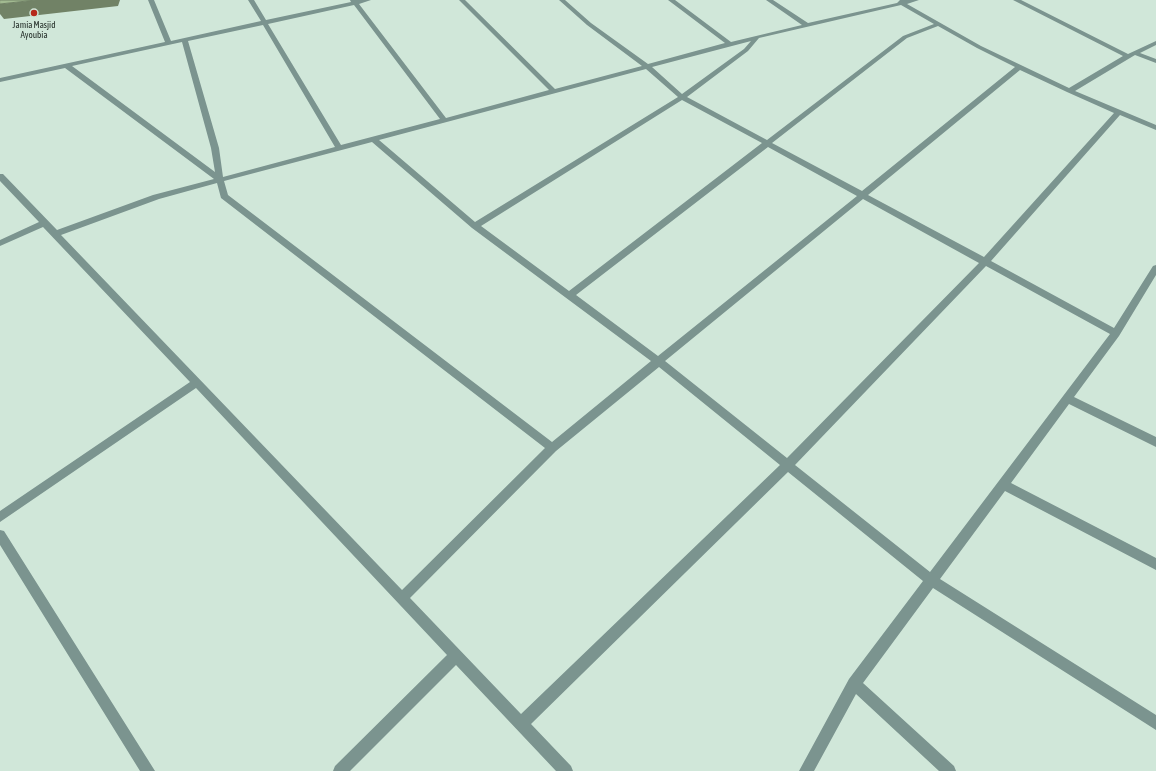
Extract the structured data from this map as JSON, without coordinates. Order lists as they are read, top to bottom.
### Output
{
  "places": ["Jamia Masjid Ayoubia"]
}
